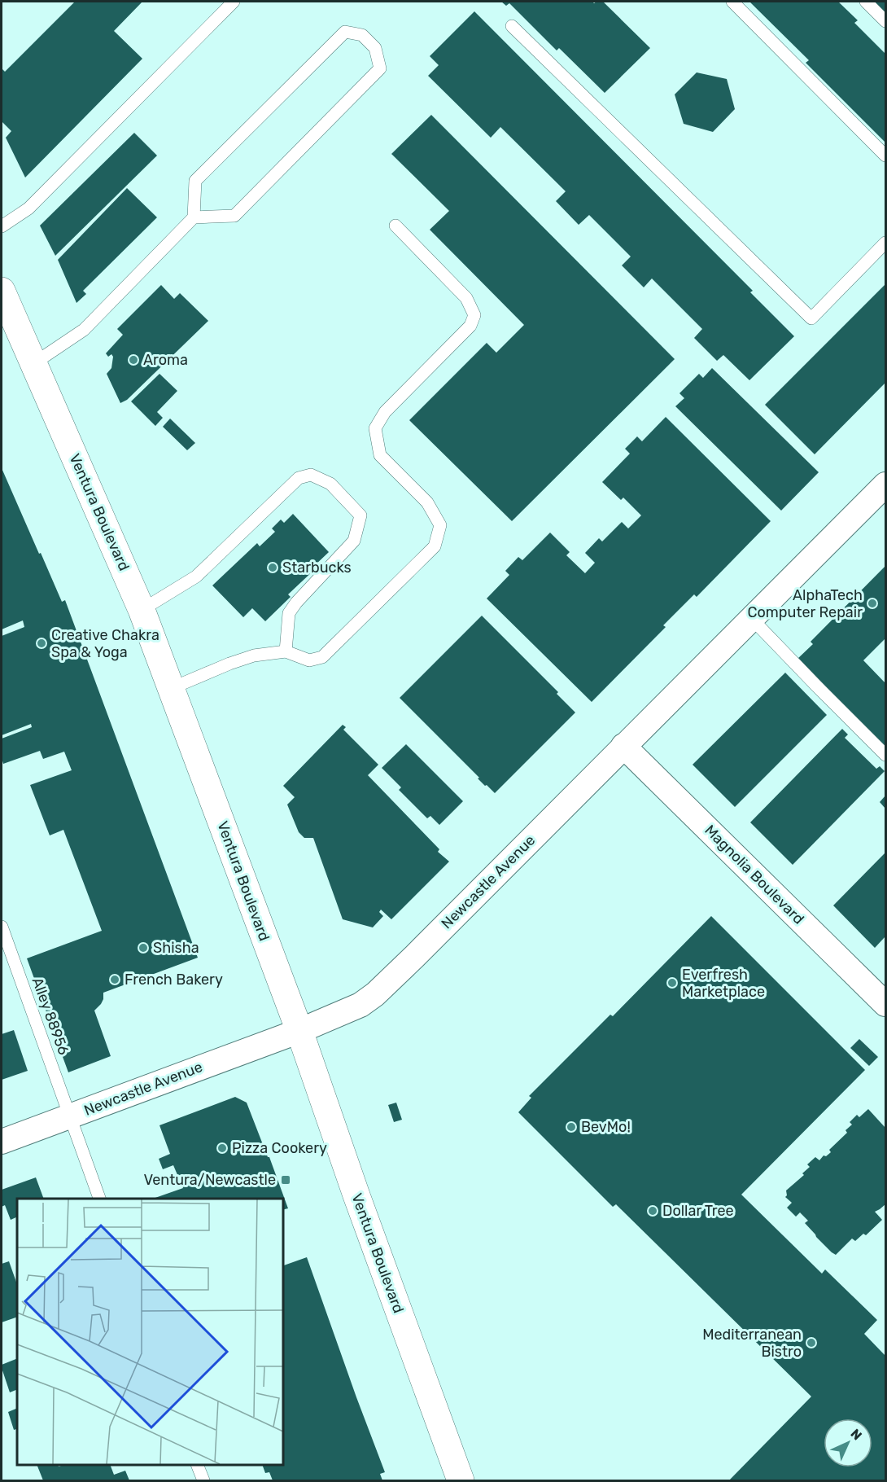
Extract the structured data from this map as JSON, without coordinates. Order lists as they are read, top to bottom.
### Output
{
  "streets": {
    "main road": ["Ventura Boulevard"],
    "street": ["Magnolia Boulevard", "Newcastle Avenue"],
    "lane": ["Alley 88956"]
  },
  "crossings": [
    ["Ventura Boulevard", "Newcastle Avenue"],
    ["Magnolia Boulevard", "Newcastle Avenue"],
    ["Newcastle Avenue", "Alley 88956"]
  ],
  "places": {
    "other": [
      "Aroma",
      "Starbucks",
      "AlphaTech Computer Repair",
      "Creative Chakra Spa & Yoga",
      "Shisha",
      "French Bakery",
      "Everfresh Marketplace",
      "BevMo!",
      "Pizza Cookery",
      "Dollar Tree",
      "Mediterranean Bistro"
    ],
    "transit": ["Ventura/Newcastle"]
  },
  "north": "top right"
}
